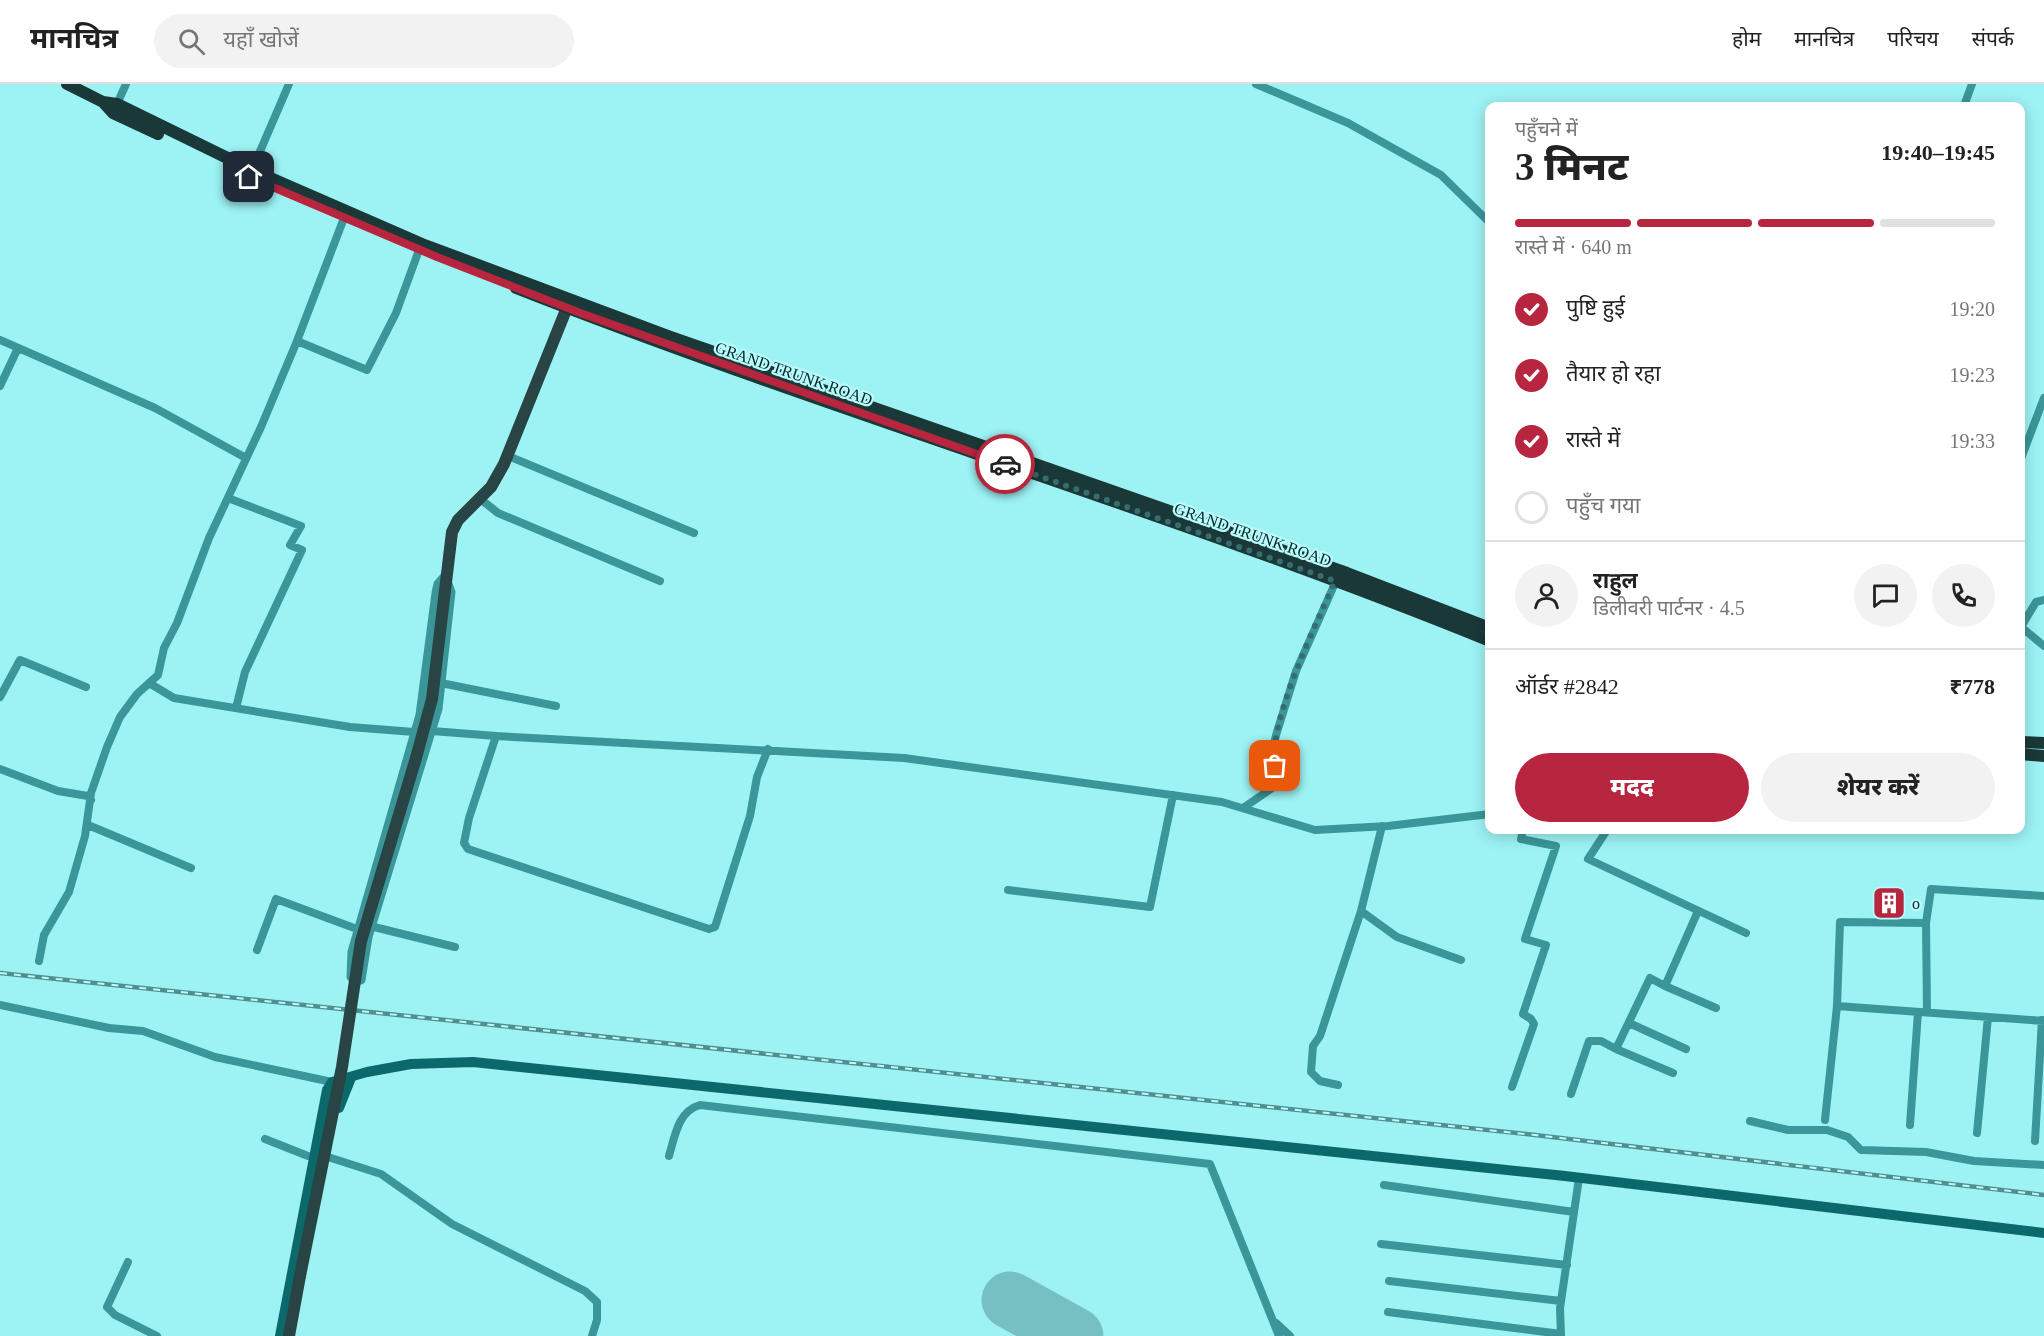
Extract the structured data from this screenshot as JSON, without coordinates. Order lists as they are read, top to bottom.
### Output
{
  "streets": {
    "highway": ["GRAND TRUNK ROAD"]
  },
  "places": {
    "building": ["o"]
  },
  "page": {
    "header": "मानचित्र",
    "search": "यहाँ खोजें",
    "nav": [
      "होम",
      "मानचित्र",
      "परिचय",
      "संपर्क"
    ],
    "heading": ["3 मिनट", "पहुँचने में", "19:40–19:45"],
    "panel": [
      "राहुल",
      "डिलीवरी पार्टनर · 4.5",
      "ऑर्डर #2842",
      "₹778"
    ],
    "bar": "रास्ते में · 640 m",
    "list": [
      ["पुष्टि हुई", "19:20"],
      ["तैयार हो रहा", "19:23"],
      ["रास्ते में", "19:33"],
      "पहुँच गया"
    ],
    "buttons": ["मदद", "शेयर करें"]
  }
}
